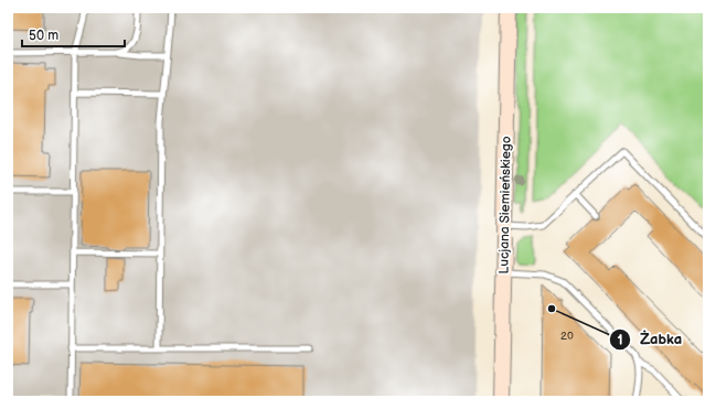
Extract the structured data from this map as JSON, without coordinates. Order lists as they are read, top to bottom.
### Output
{
  "streets": {
    "street": ["Lucjana Siemieńskiego"]
  },
  "places": ["Żabka"],
  "house_numbers": ["20"],
  "scale_bar": "50 m"
}
